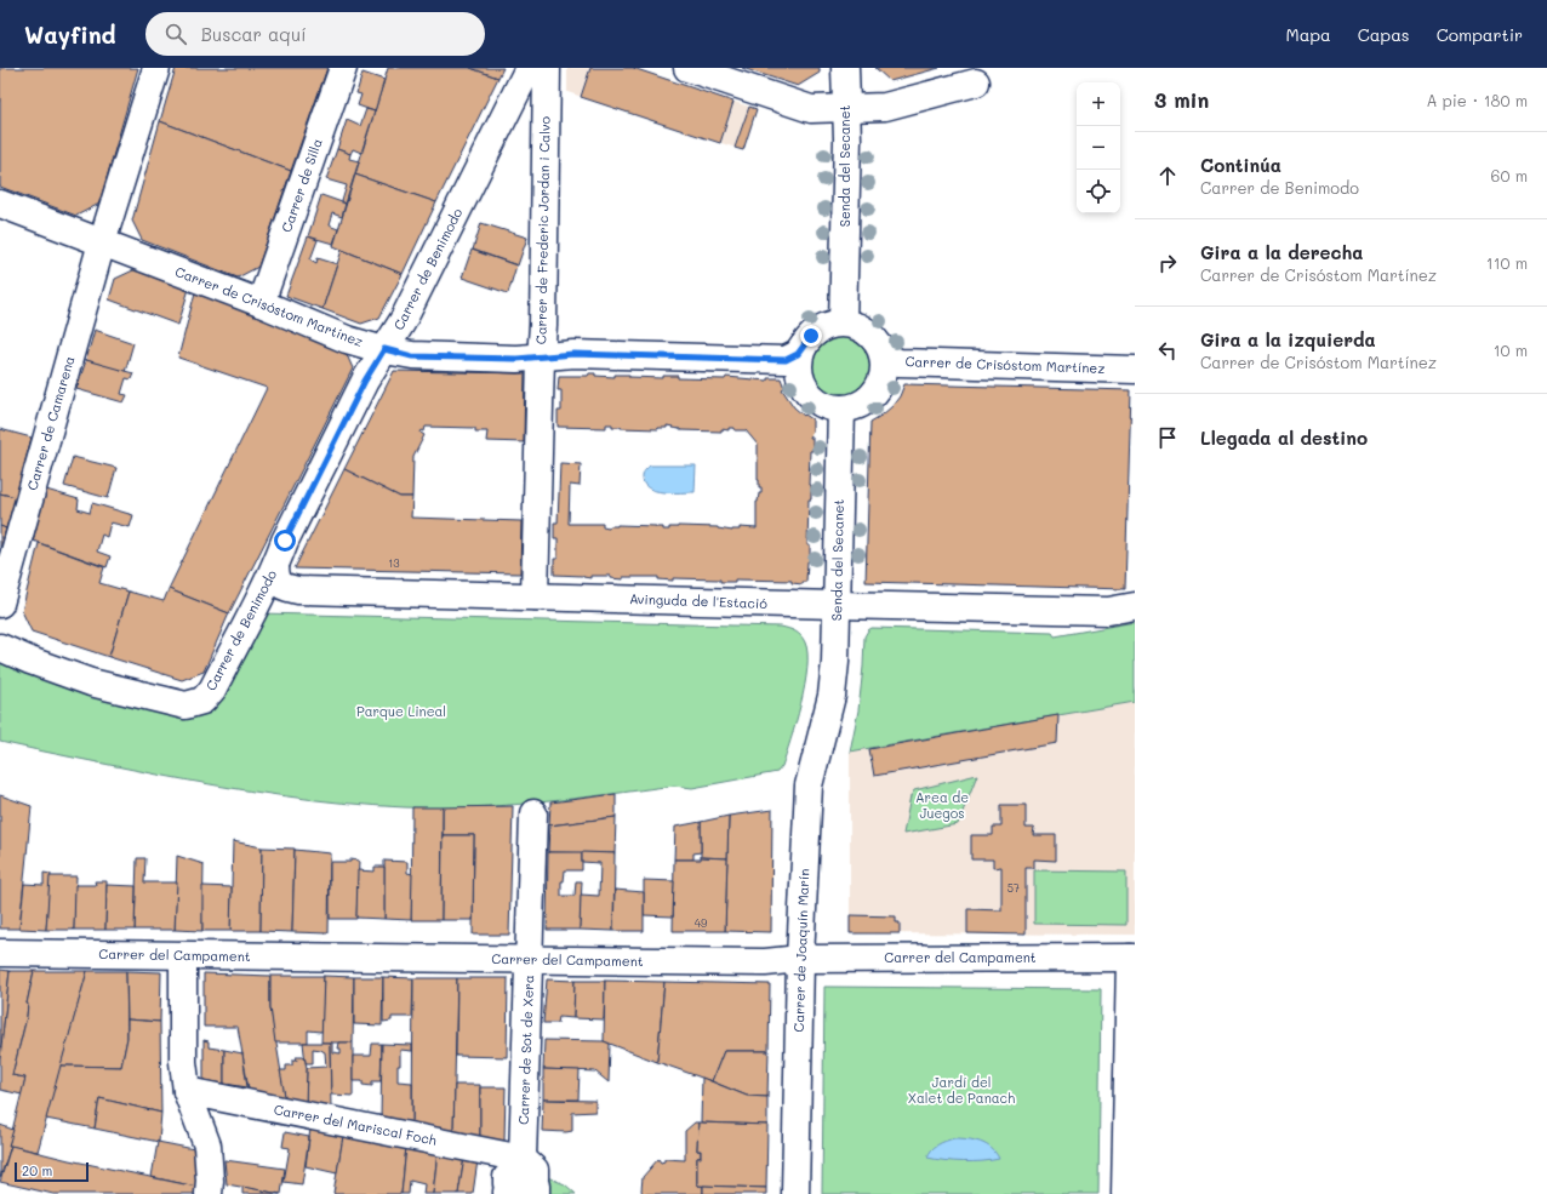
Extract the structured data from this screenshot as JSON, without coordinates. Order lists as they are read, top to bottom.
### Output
{
  "streets": {
    "street": [
      "Senda del Secanet",
      "Carrer de Silla",
      "Carrer de Frederic Jordan i Calvo",
      "Carrer de Benimodo",
      "Carrer de Crisóstom Martínez",
      "Carrer de Camarena",
      "Avinguda de l'Estació",
      "Carrer de Joaquín Marín",
      "Carrer del Campament",
      "Carrer de Sot de Xera",
      "Carrer del Mariscal Foch"
    ]
  },
  "crossings": [
    ["Senda del Secanet", "Carrer de Crisóstom Martínez"],
    ["Senda del Secanet", "Avinguda de l'Estació"],
    ["Senda del Secanet", "Carrer de Joaquín Marín"],
    ["Carrer de Silla", "Carrer de Crisóstom Martínez"],
    ["Carrer de Frederic Jordan i Calvo", "Carrer de Crisóstom Martínez"],
    ["Carrer de Frederic Jordan i Calvo", "Avinguda de l'Estació"],
    ["Carrer de Benimodo", "Carrer de Crisóstom Martínez"],
    ["Carrer de Benimodo", "Avinguda de l'Estació"],
    ["Carrer de Crisóstom Martínez", "Carrer de Camarena"],
    ["Carrer de Joaquín Marín", "Carrer del Campament"],
    ["Carrer del Campament", "Carrer de Sot de Xera"],
    ["Carrer de Sot de Xera", "Carrer del Mariscal Foch"]
  ],
  "parks": ["Parque Lineal", "Area de Juegos", "Jardí del Xalet de Panach"],
  "house_numbers": ["13", "57", "49"],
  "scale_bar": "20 m",
  "page": {
    "header": "Wayfind",
    "search": "Buscar aquí",
    "nav": ["Mapa", "Capas", "Compartir"],
    "heading": ["3 min", "A pie · 180 m"],
    "map_buttons": ["+", "−"],
    "list": [
      ["Continúa", "Carrer de Benimodo", "60 m"],
      ["Gira a la derecha", "Carrer de Crisóstom Martínez", "110 m"],
      ["Gira a la izquierda", "Carrer de Crisóstom Martínez", "10 m"],
      "Llegada al destino"
    ],
    "scale": "20 m"
  }
}
